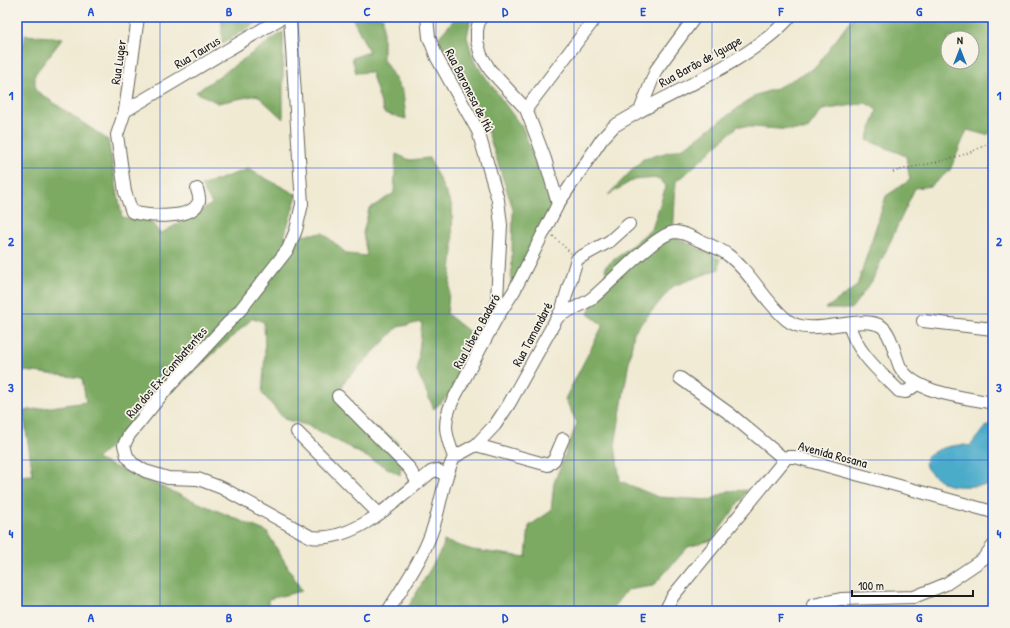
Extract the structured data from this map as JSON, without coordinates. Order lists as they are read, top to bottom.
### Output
{
  "streets": {
    "street": [
      "Rua Taurus",
      "Rua Barão de Iguape",
      "Rua Luger",
      "Rua Baronesa de Itú",
      "Rua Libero Badaró",
      "Rua Tamandaré",
      "Rua dos Ex-Combatentes",
      "Avenida Rosana"
    ]
  },
  "crossings": [
    ["Rua Taurus", "Rua Luger"],
    ["Rua Barão de Iguape", "Rua Libero Badaró"],
    ["Rua Baronesa de Itú", "Rua Libero Badaró"],
    ["Rua Libero Badaró", "Rua Tamandaré"]
  ],
  "scale_bar": "100 m",
  "north": "top",
  "grid": {
    "columns": [
      "A",
      "B",
      "C",
      "D",
      "E",
      "F",
      "G"
    ],
    "rows": [
      "1",
      "2",
      "3",
      "4"
    ]
  }
}
